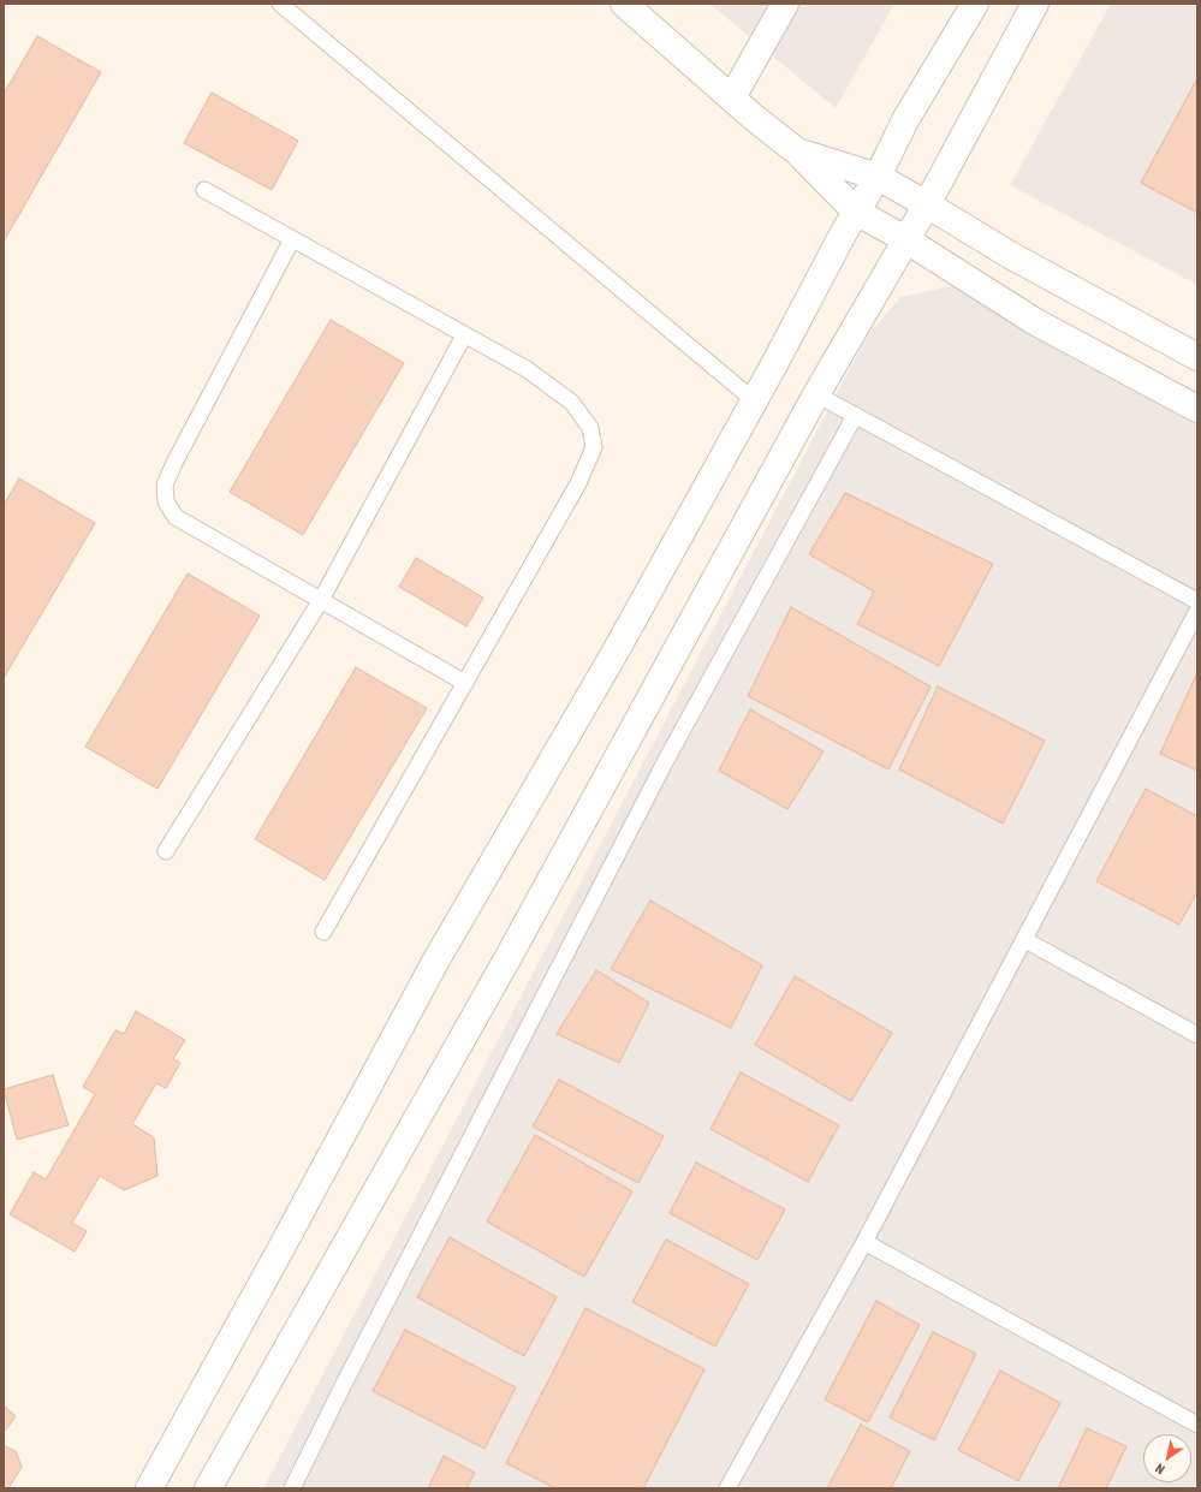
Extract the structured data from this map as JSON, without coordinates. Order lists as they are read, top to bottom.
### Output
{
  "north": "bottom left"
}
